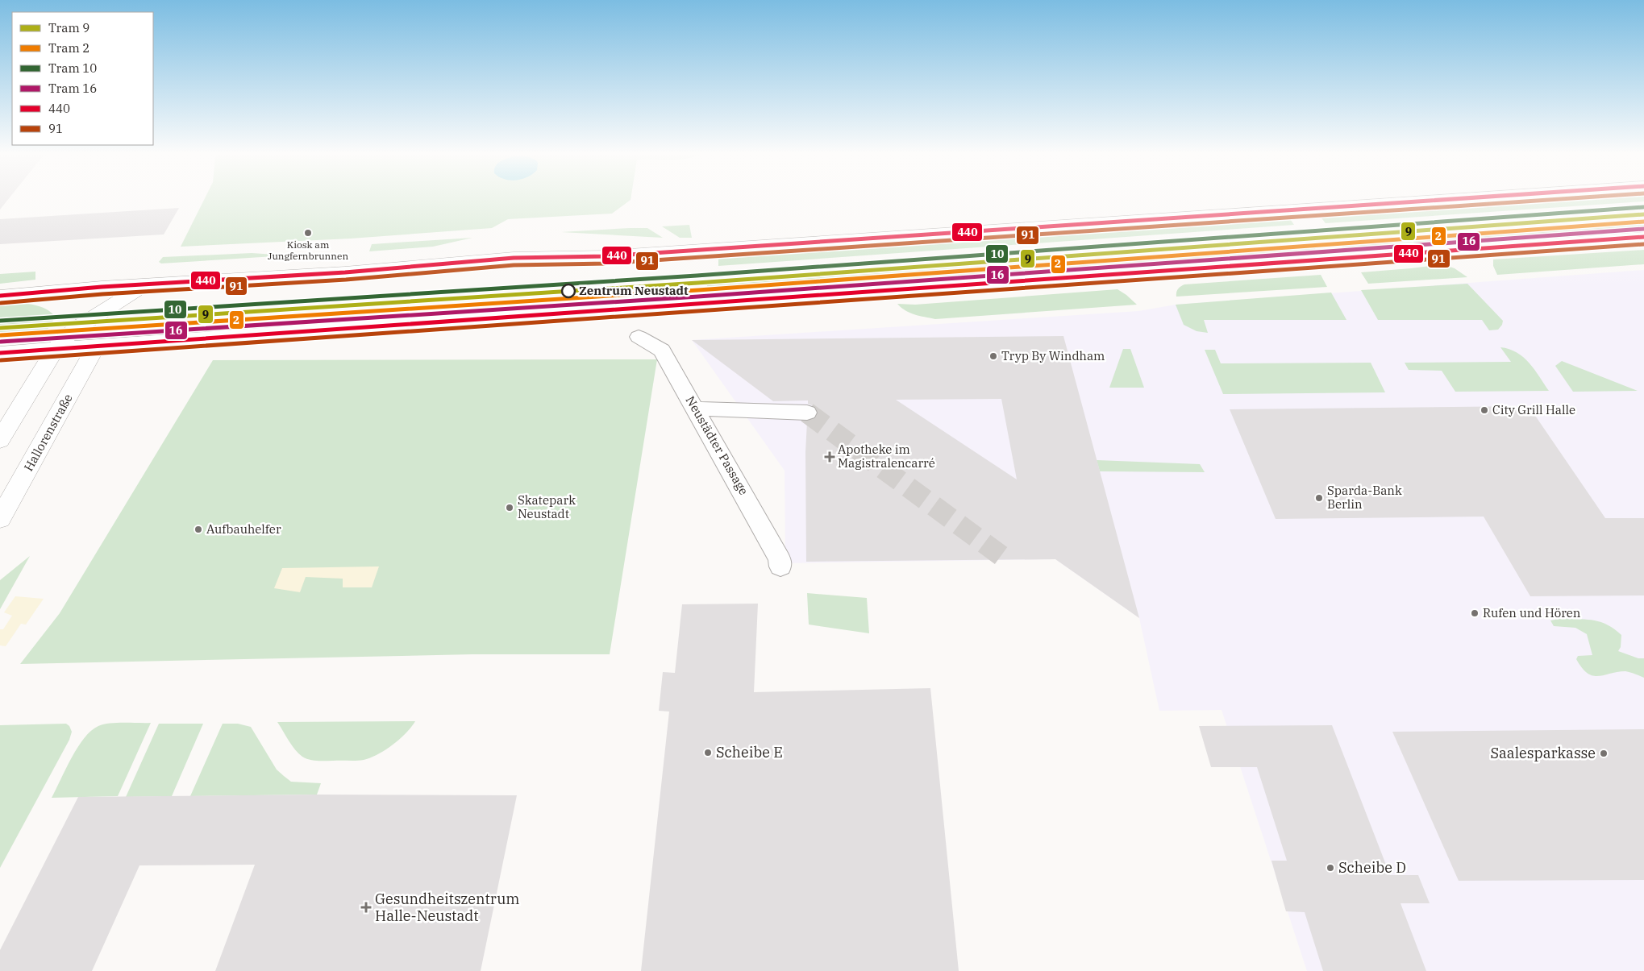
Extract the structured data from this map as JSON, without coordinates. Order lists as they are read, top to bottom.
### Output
{
  "streets": {
    "main road": ["Hallorenstraße"],
    "street": ["Neustädter Passage"]
  },
  "places": {
    "other": [
      "Kiosk am Jungfernbrunnen",
      "Zentrum Neustadt",
      "Tryp By Windham",
      "City Grill Halle",
      "Sparda-Bank Berlin",
      "Skatepark Neustadt",
      "Aufbauhelfer",
      "Rufen und Hören",
      "Scheibe E",
      "Saalesparkasse",
      "Scheibe D"
    ],
    "health": ["Apotheke im Magistralencarré", "Gesundheitszentrum Halle-Neustadt"]
  },
  "lines": [
    "transit line 440",
    "transit line 91",
    "tram line 10",
    "tram line 9",
    "tram line 2",
    "tram line 16"
  ],
  "legend": [
    "Tram 9",
    "Tram 2",
    "Tram 10",
    "Tram 16",
    "440",
    "91"
  ]
}
